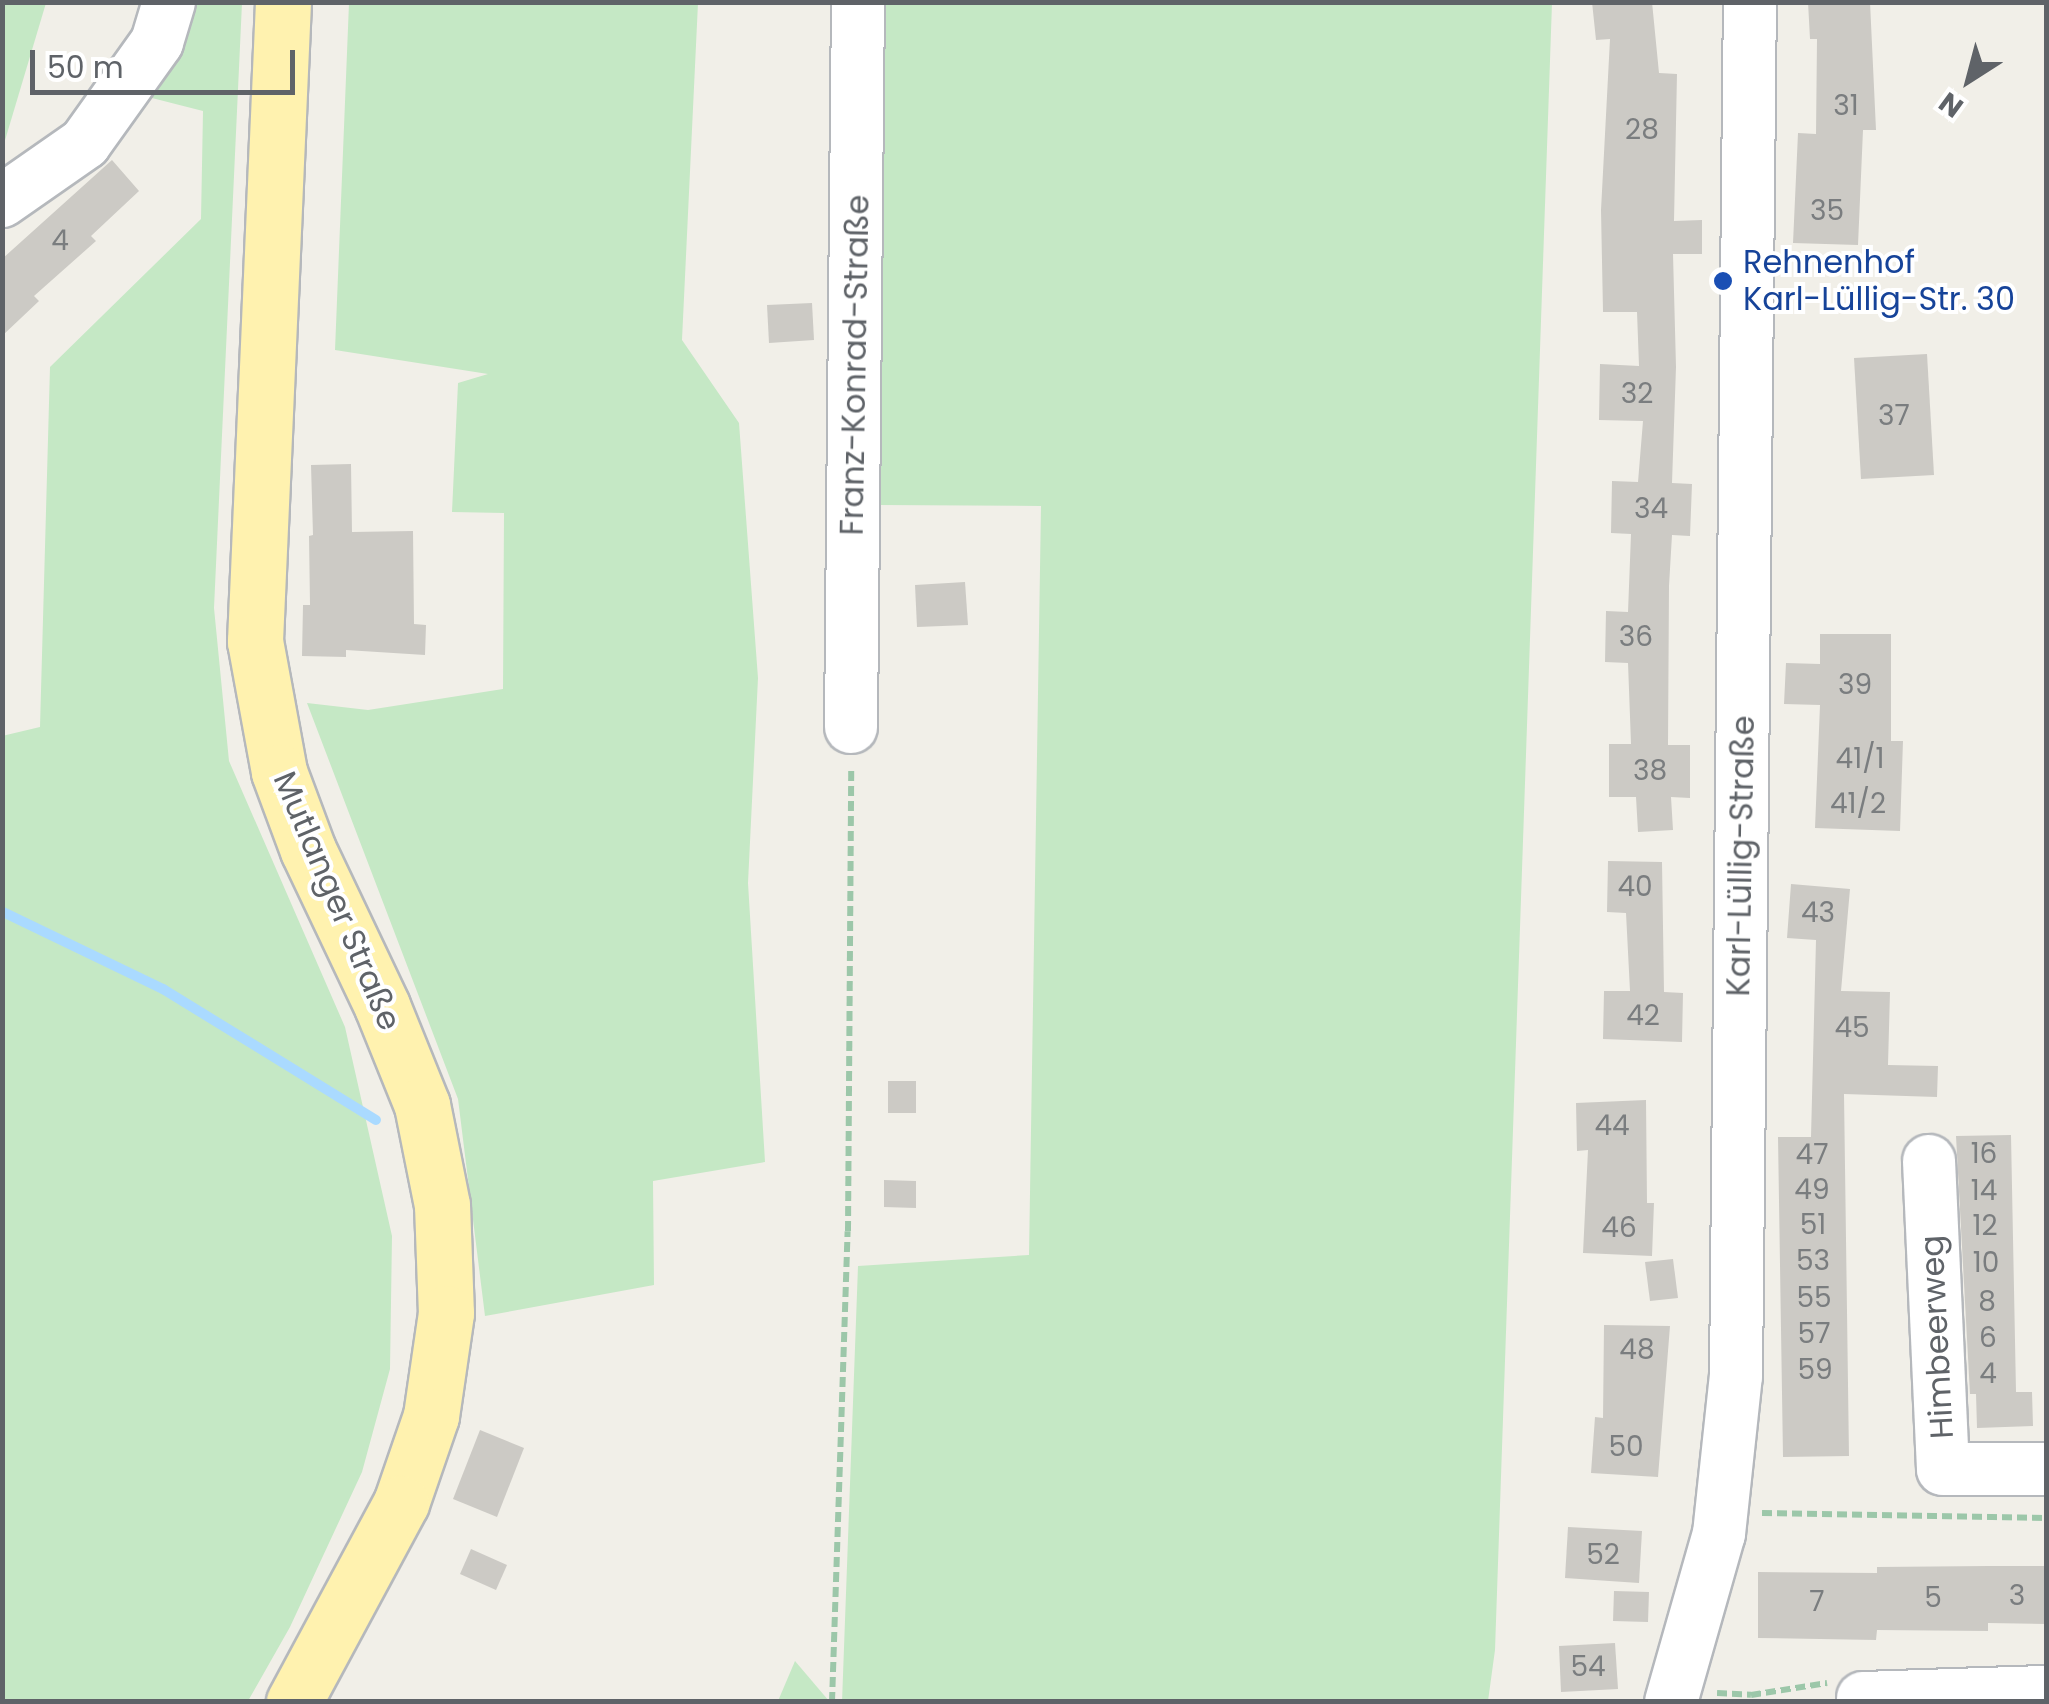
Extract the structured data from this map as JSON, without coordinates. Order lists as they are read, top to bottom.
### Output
{
  "streets": {
    "main road": ["Mutlanger Straße"],
    "street": ["Franz-Konrad-Straße", "Karl-Lüllig-Straße", "Himbeerweg"]
  },
  "places": ["Rehnenhof Karl-Lüllig-Str. 30"],
  "house_numbers": [
    "31",
    "28",
    "35",
    "4",
    "32",
    "37",
    "34",
    "36",
    "39",
    "41/1",
    "38",
    "41/2",
    "40",
    "43",
    "42",
    "45",
    "44",
    "16",
    "47",
    "49",
    "14",
    "51",
    "12",
    "46",
    "53",
    "10",
    "55",
    "8",
    "57",
    "6",
    "48",
    "59",
    "4",
    "50",
    "52",
    "3",
    "5",
    "7",
    "54"
  ],
  "scale_bar": "50 m",
  "north": "bottom left"
}
